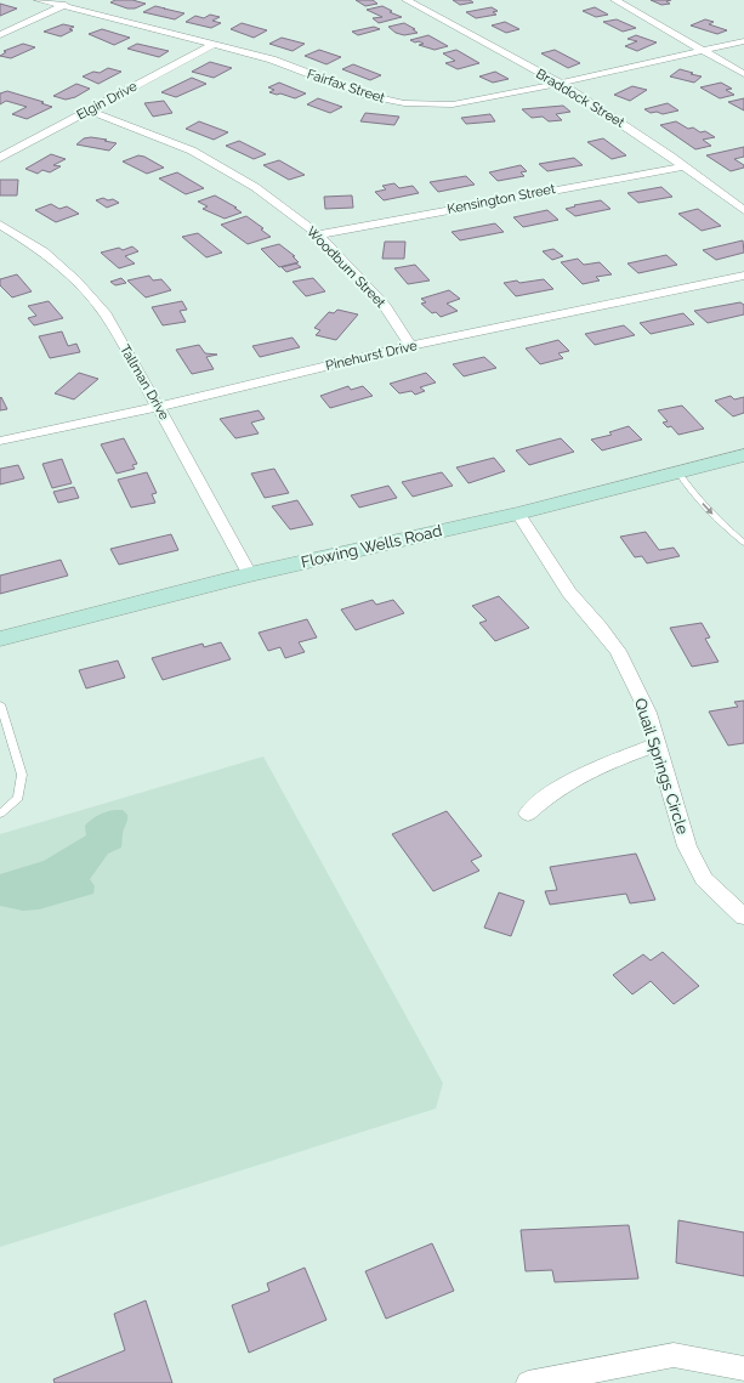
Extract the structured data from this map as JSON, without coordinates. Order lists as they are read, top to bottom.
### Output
{
  "streets": {
    "main road": ["Flowing Wells Road"],
    "street": [
      "Fairfax Street",
      "Braddock Street",
      "Elgin Drive",
      "Kensington Street",
      "Woodburn Street",
      "Pinehurst Drive",
      "Tallman Drive",
      "Quail Springs Circle"
    ]
  },
  "crossings": [
    ["Fairfax Street", "Braddock Street"],
    ["Fairfax Street", "Elgin Drive"],
    ["Braddock Street", "Kensington Street"],
    ["Elgin Drive", "Woodburn Street"],
    ["Kensington Street", "Woodburn Street"],
    ["Woodburn Street", "Pinehurst Drive"],
    ["Pinehurst Drive", "Tallman Drive"],
    ["Tallman Drive", "Flowing Wells Road"],
    ["Flowing Wells Road", "Quail Springs Circle"]
  ]
}
